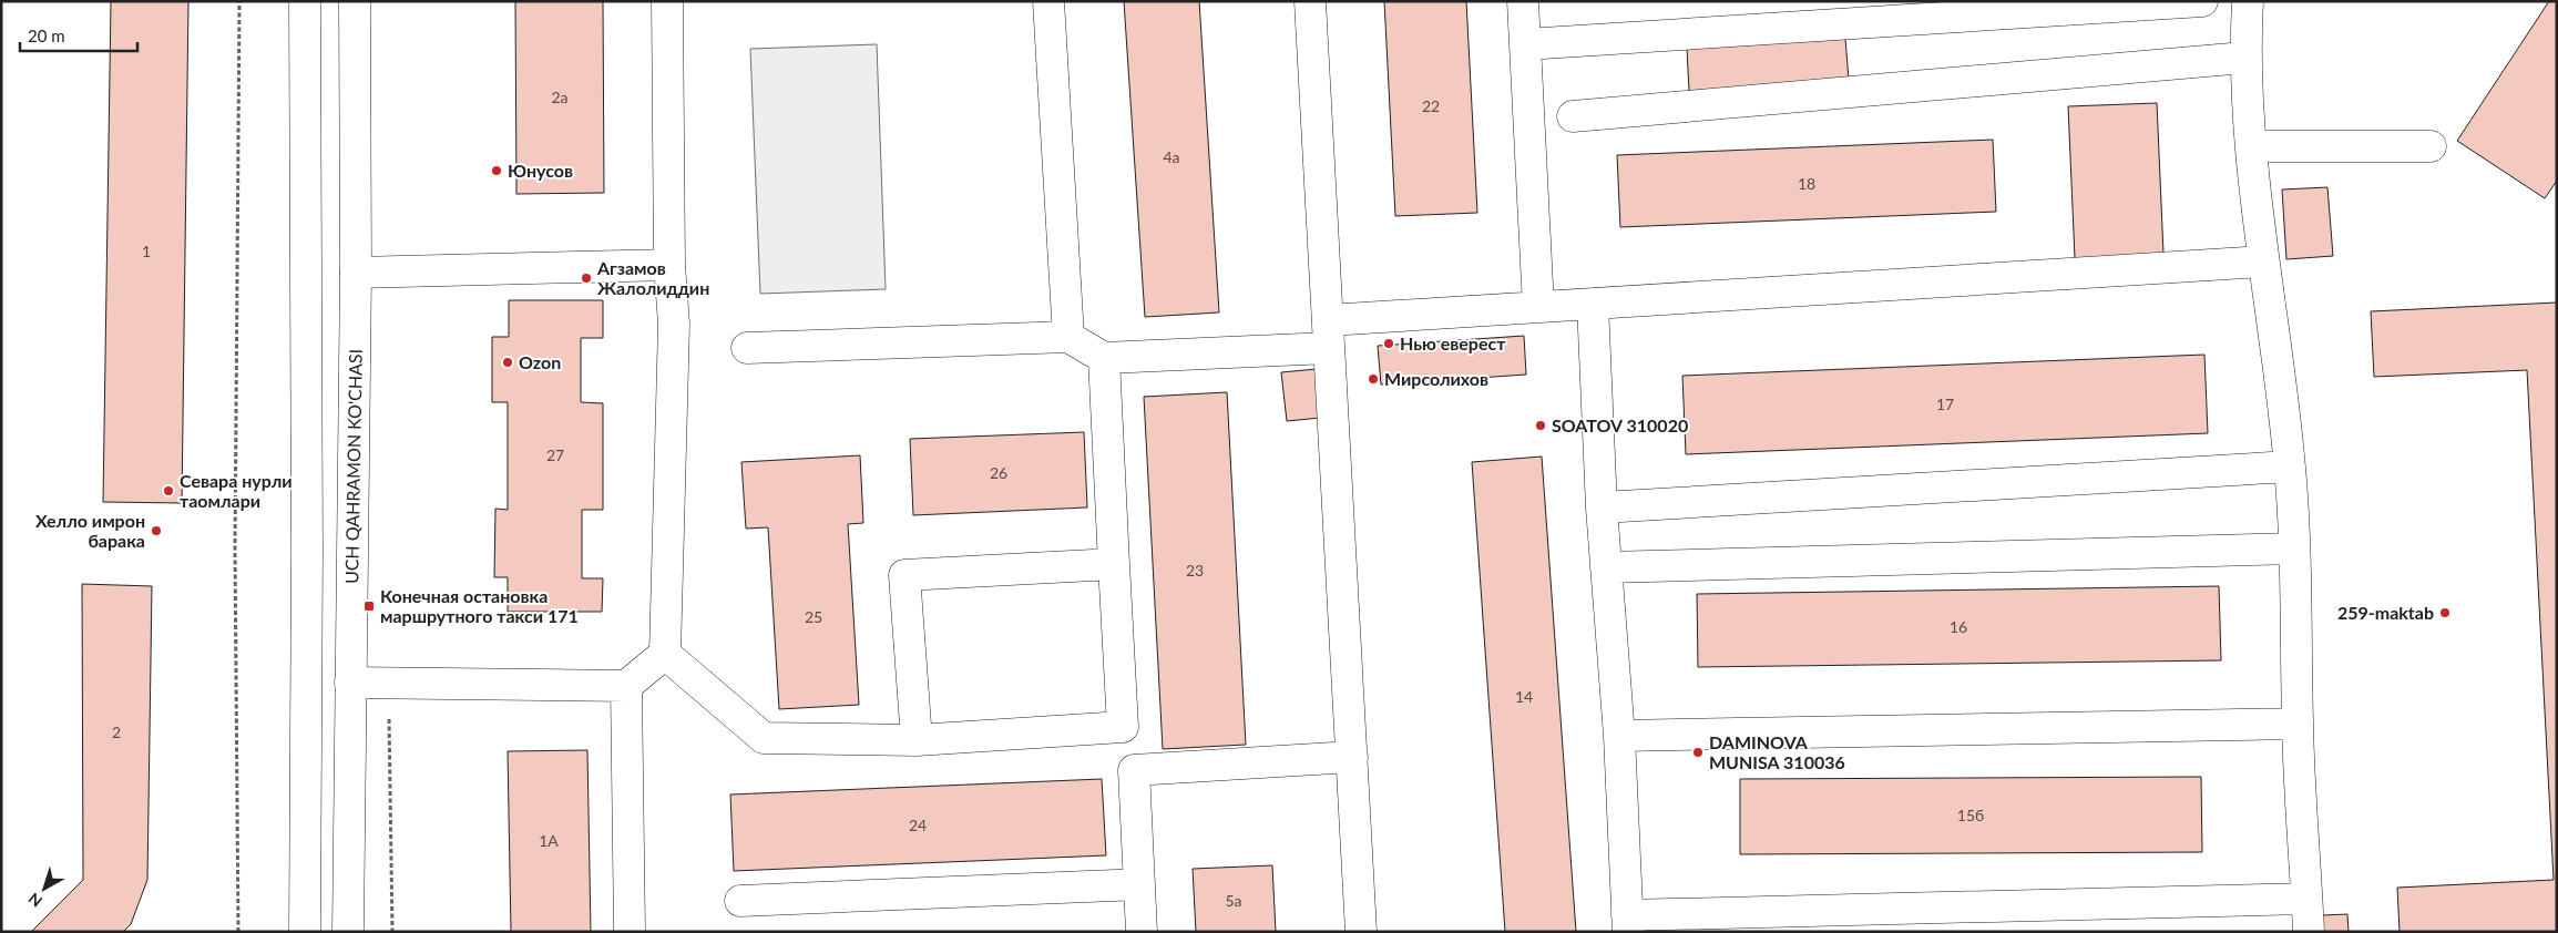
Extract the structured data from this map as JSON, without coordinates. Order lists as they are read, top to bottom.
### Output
{
  "streets": {
    "street": ["UCH QAHRAMON KO'CHASI"]
  },
  "places": {
    "other": [
      "Юнусов",
      "Агзамов Жалолиддин",
      "Нью еверест",
      "Ozon",
      "Мирсолихов",
      "SOATOV 310020",
      "Севара нурли таомлари",
      "Хелло имрон барака",
      "259-maktab",
      "DAMINOVA MUNISA 310036"
    ],
    "transit": ["Конечная остановка маршрутного такси 171"]
  },
  "house_numbers": [
    "2a",
    "22",
    "4а",
    "18",
    "1",
    "17",
    "27",
    "26",
    "23",
    "25",
    "16",
    "14",
    "2",
    "15б",
    "24",
    "1А",
    "5а"
  ],
  "scale_bar": "20 m",
  "north": "bottom left"
}
